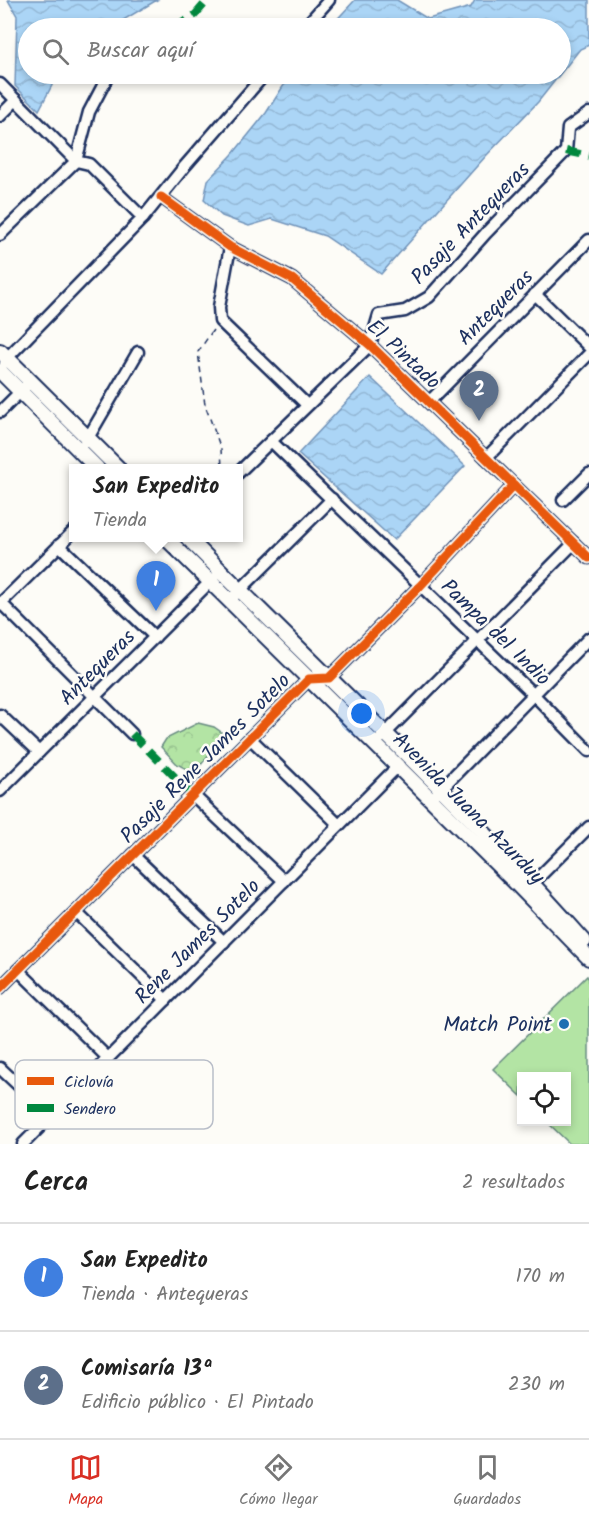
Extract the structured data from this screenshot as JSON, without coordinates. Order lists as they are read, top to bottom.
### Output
{
  "streets": {
    "main road": ["Avenida Juana Azurduy"],
    "street": [
      "Pasaje Antequeras",
      "Antequeras",
      "El Pintado",
      "Pampa del Indio",
      "Pasaje Rene James Sotelo",
      "Rene James Sotelo"
    ]
  },
  "crossings": [
    ["Pasaje Antequeras", "El Pintado"],
    ["Antequeras", "El Pintado"],
    ["Antequeras", "Avenida Juana Azurduy"],
    ["Pasaje Rene James Sotelo", "Avenida Juana Azurduy"],
    ["Avenida Juana Azurduy", "Rene James Sotelo"]
  ],
  "places": ["Match Point"],
  "legend": ["Ciclovía", "Sendero"],
  "page": {
    "search": "Buscar aquí",
    "pins": ["2", "1"],
    "popup": ["San Expedito", "Tienda"],
    "heading": ["Cerca", "2 resultados"],
    "list": [
      {
        "mark": "1",
        "name": "San Expedito",
        "note": "Tienda · Antequeras",
        "value": "170 m"
      },
      {
        "mark": "2",
        "name": "Comisaría 13ª",
        "note": "Edificio público · El Pintado",
        "value": "230 m"
      }
    ],
    "nav": ["Mapa", "Cómo llegar", "Guardados"]
  }
}
